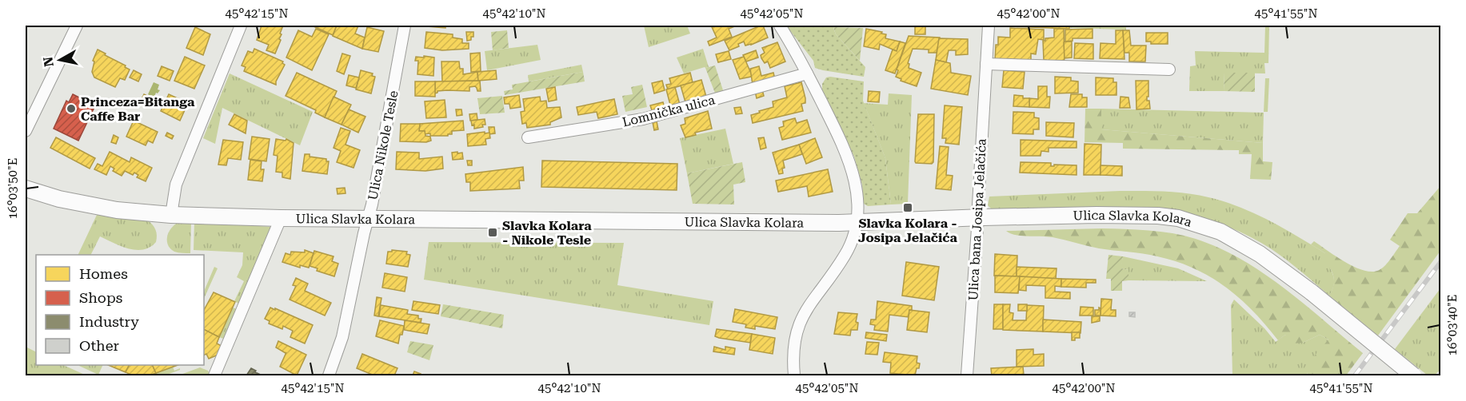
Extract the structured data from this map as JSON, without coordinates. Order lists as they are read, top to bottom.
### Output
{
  "streets": {
    "main road": ["Ulica Slavka Kolara"],
    "street": ["Lomnička ulica", "Ulica Nikole Tesle", "Ulica bana Josipa Jelačića"]
  },
  "crossings": [
    ["Ulica Nikole Tesle", "Ulica Slavka Kolara"],
    ["Ulica Slavka Kolara", "Ulica bana Josipa Jelačića"]
  ],
  "places": {
    "other": ["Princeza=Bitanga Caffe Bar"],
    "transit": ["Slavka Kolara - Josipa Jelačića", "Slavka Kolara - Nikole Tesle"]
  },
  "legend": [
    "Homes",
    "Shops",
    "Industry",
    "Other"
  ],
  "north": "left",
  "coordinates": [
    "45°42'15\"N",
    "45°42'10\"N",
    "45°42'05\"N",
    "45°42'00\"N",
    "45°41'55\"N",
    "16°03'50\"E",
    "16°03'40\"E"
  ]
}
